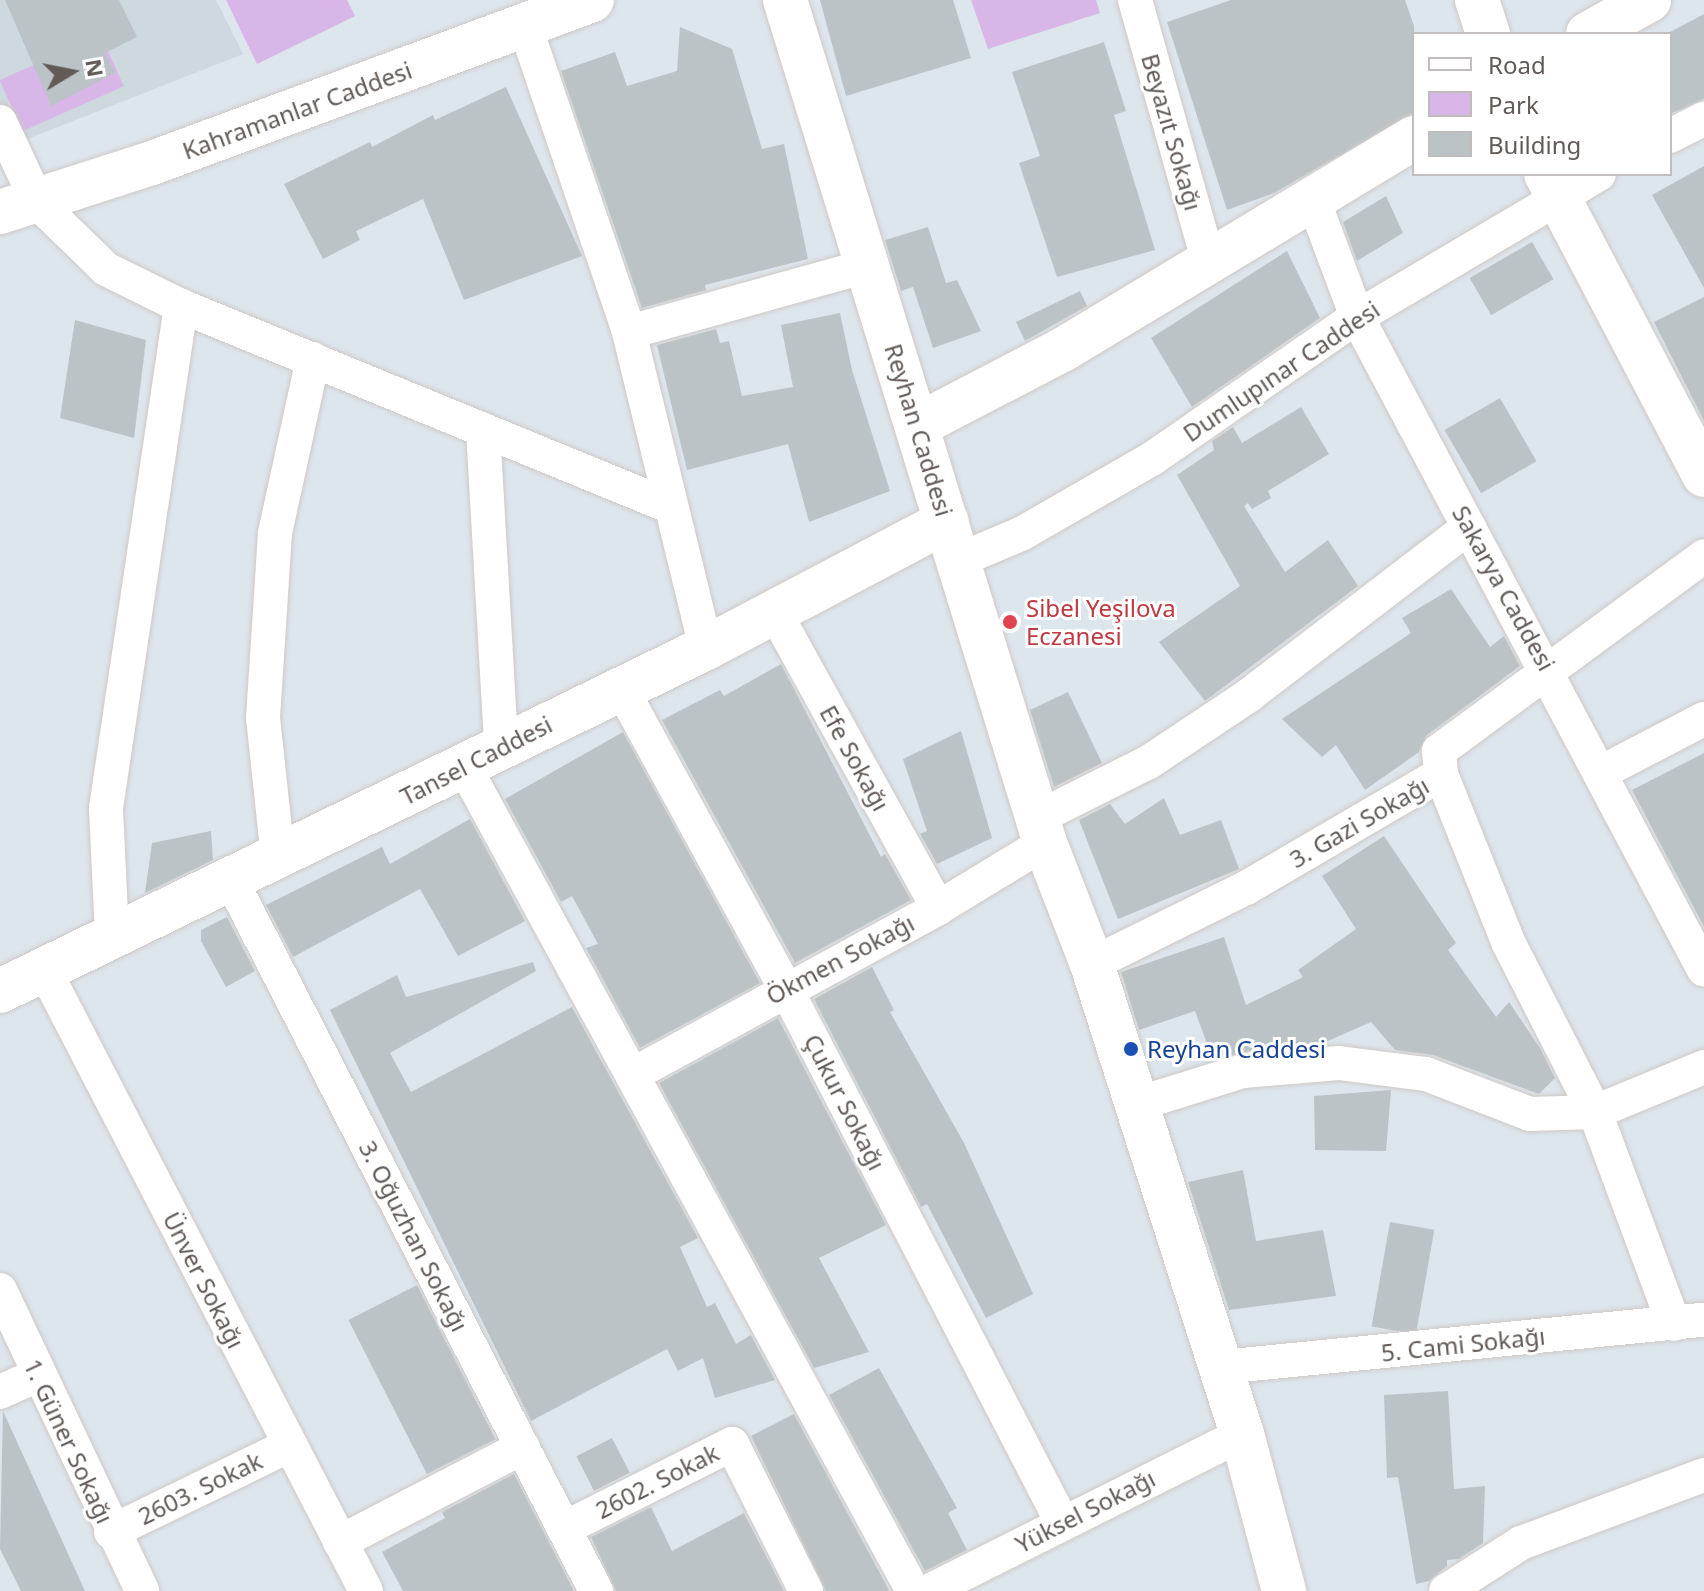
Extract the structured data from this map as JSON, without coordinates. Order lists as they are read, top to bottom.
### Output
{
  "streets": {
    "street": [
      "Kahramanlar Caddesi",
      "Beyazıt Sokağı",
      "Dumlupınar Caddesi",
      "Reyhan Caddesi",
      "Sakarya Caddesi",
      "Efe Sokağı",
      "Tansel Caddesi",
      "3. Gazi Sokağı",
      "Ökmen Sokağı",
      "Çukur Sokağı",
      "3. Oğuzhan Sokağı",
      "Ünver Sokağı",
      "5. Cami Sokağı",
      "1. Güner Sokağı",
      "2602. Sokak",
      "2603. Sokak",
      "Yüksel Sokağı"
    ]
  },
  "crossings": [
    ["Dumlupınar Caddesi", "Reyhan Caddesi"],
    ["Dumlupınar Caddesi", "Sakarya Caddesi"],
    ["Dumlupınar Caddesi", "Tansel Caddesi"],
    ["Reyhan Caddesi", "Tansel Caddesi"],
    ["Reyhan Caddesi", "3. Gazi Sokağı"],
    ["Reyhan Caddesi", "Ökmen Sokağı"],
    ["Reyhan Caddesi", "5. Cami Sokağı"],
    ["Reyhan Caddesi", "Yüksel Sokağı"],
    ["Sakarya Caddesi", "3. Gazi Sokağı"],
    ["Sakarya Caddesi", "Ökmen Sokağı"],
    ["Efe Sokağı", "Tansel Caddesi"],
    ["Efe Sokağı", "Ökmen Sokağı"],
    ["Tansel Caddesi", "Çukur Sokağı"],
    ["Tansel Caddesi", "3. Oğuzhan Sokağı"],
    ["Tansel Caddesi", "Ünver Sokağı"],
    ["Ökmen Sokağı", "Çukur Sokağı"],
    ["Çukur Sokağı", "Yüksel Sokağı"],
    ["3. Oğuzhan Sokağı", "2602. Sokak"],
    ["Ünver Sokağı", "2603. Sokak"],
    ["1. Güner Sokağı", "2603. Sokak"]
  ],
  "places": ["Sibel Yeşilova Eczanesi", "Reyhan Caddesi"],
  "legend": ["Road", "Park", "Building"],
  "north": "right"
}
